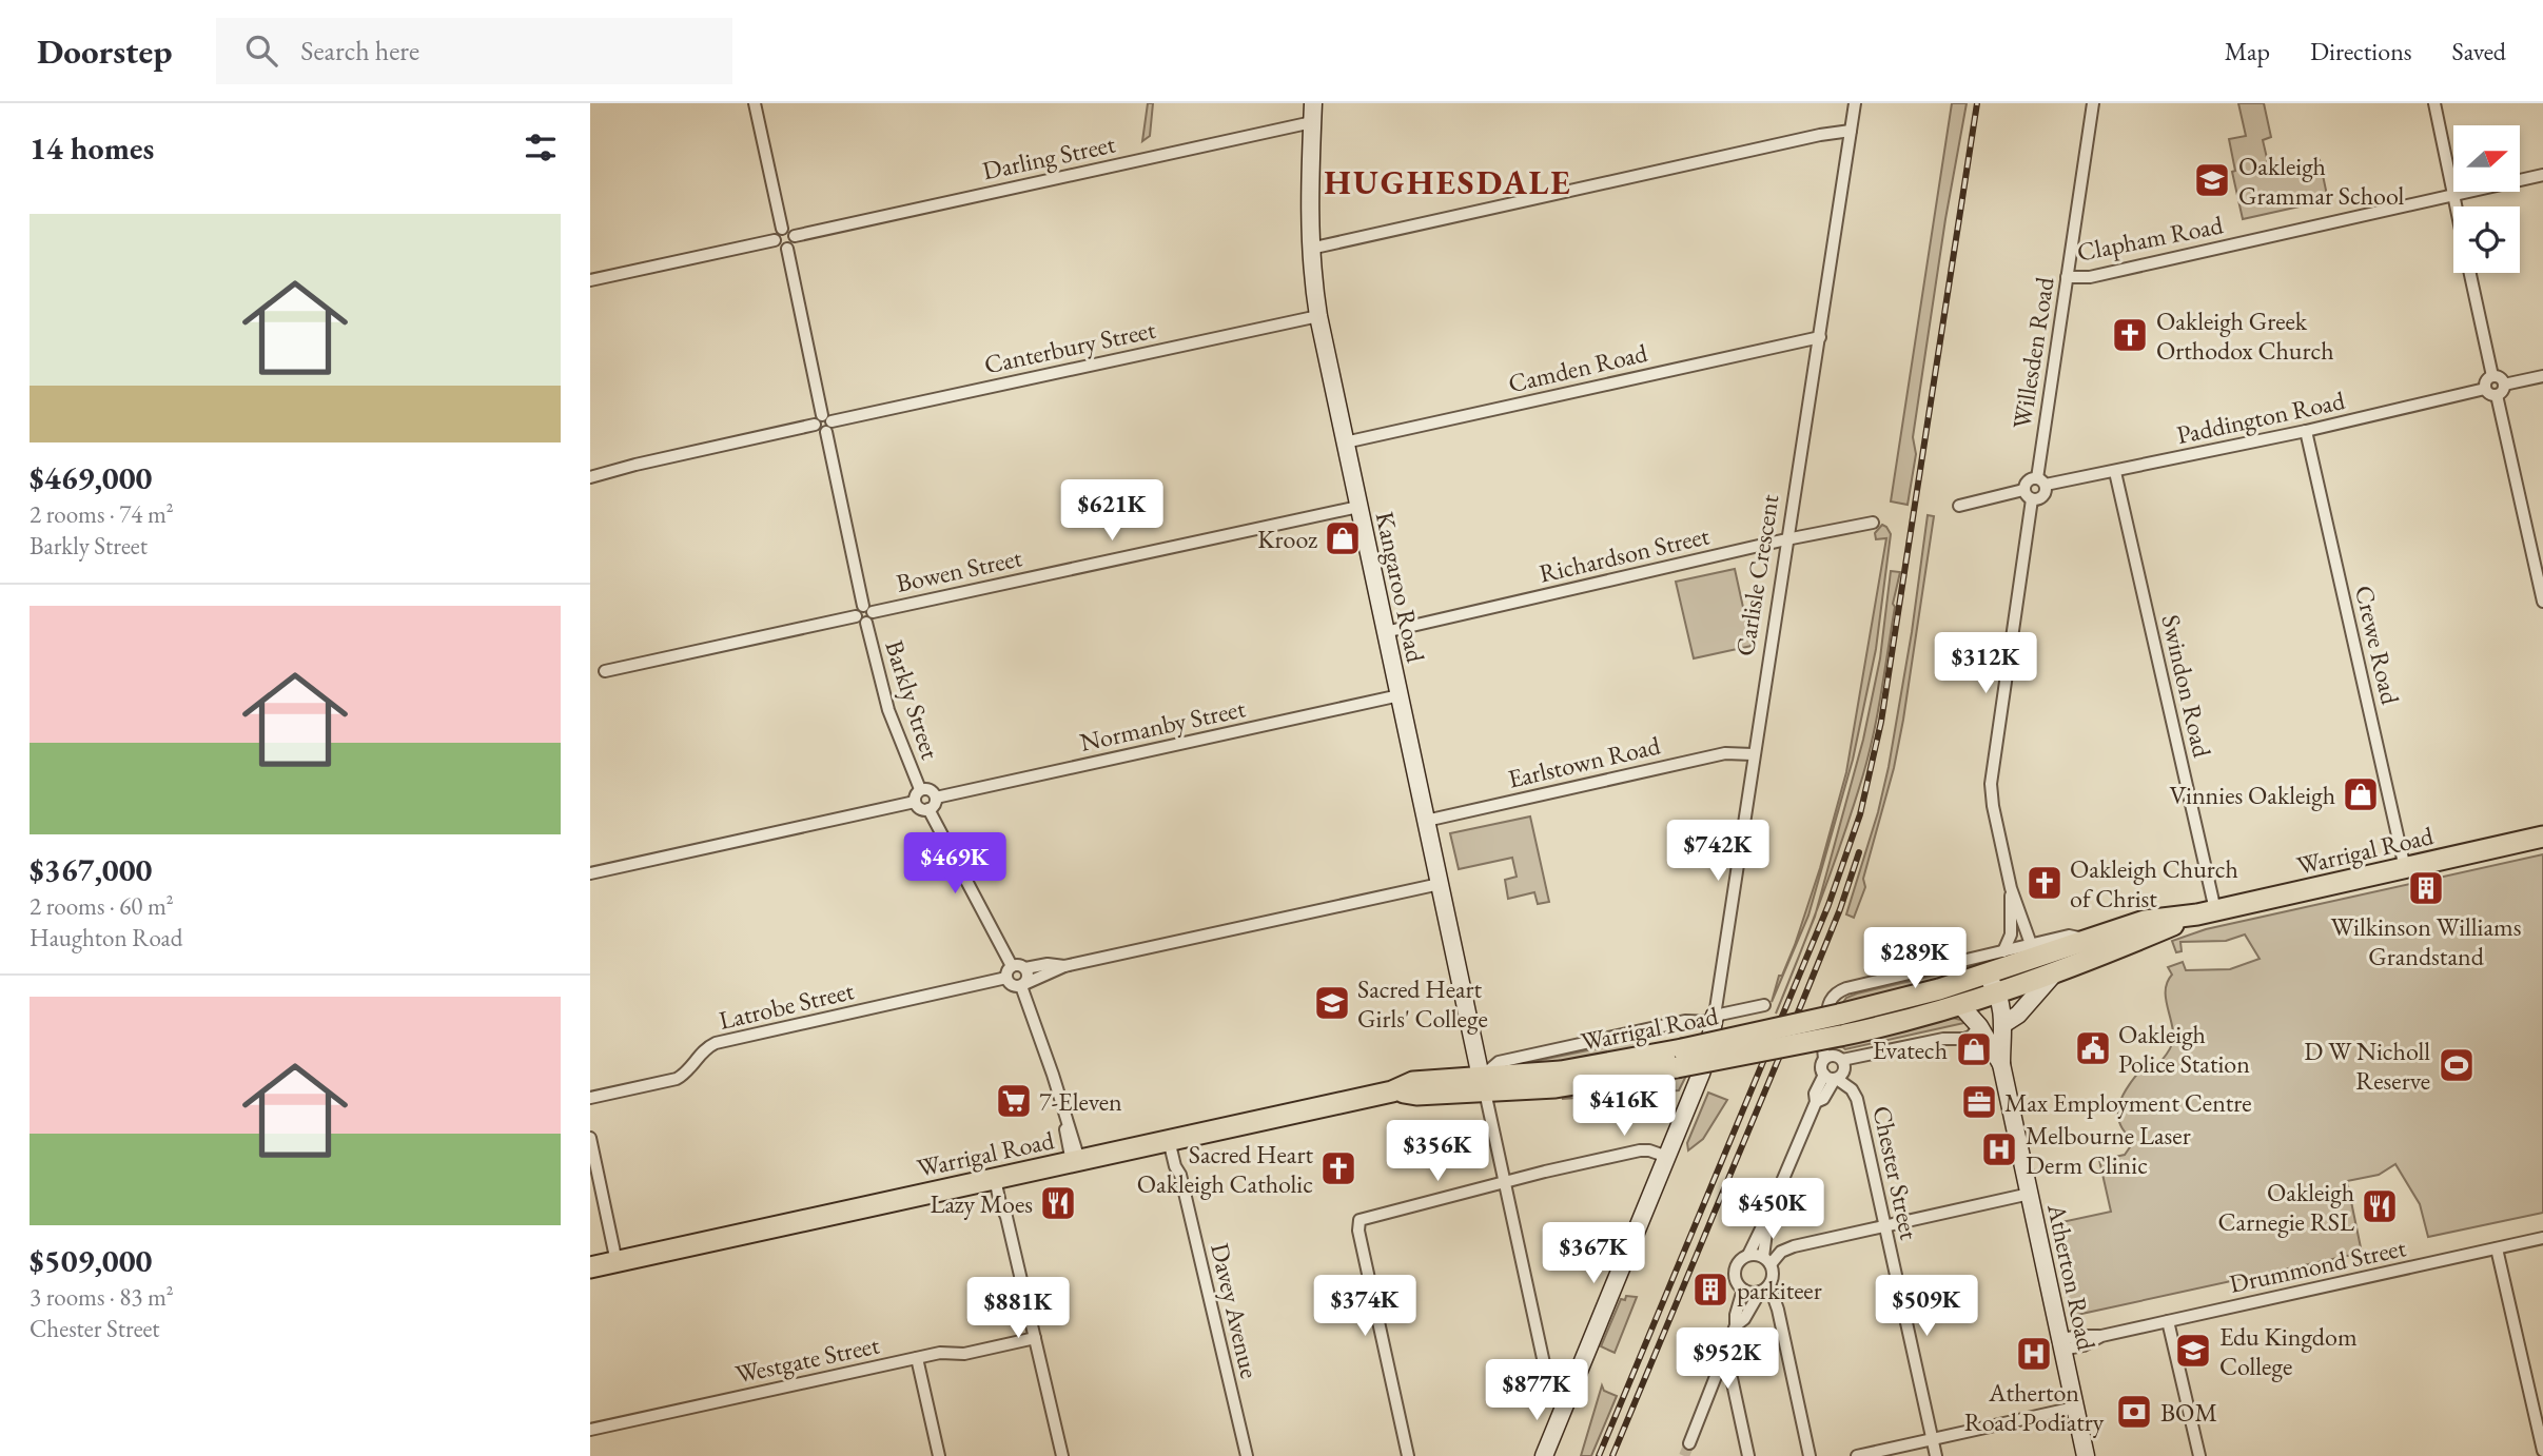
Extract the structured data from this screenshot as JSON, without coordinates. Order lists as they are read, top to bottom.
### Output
{
  "streets": {
    "highway": ["Warrigal Road"],
    "street": [
      "Darling Street",
      "Clapham Road",
      "Canterbury Street",
      "Willesden Road",
      "Camden Road",
      "Paddington Road",
      "Richardson Street",
      "Bowen Street",
      "Carlisle Crescent",
      "Kangaroo Road",
      "Crewe Road",
      "Swindon Road",
      "Barkly Street",
      "Normanby Street",
      "Earlstown Road",
      "Latrobe Street",
      "Chester Street",
      "Drummond Street",
      "Atherton Road",
      "Davey Avenue",
      "Westgate Street"
    ]
  },
  "crossings": [
    ["Darling Street", "Kangaroo Road"],
    ["Darling Street", "Barkly Street"],
    ["Clapham Road", "Willesden Road"],
    ["Canterbury Street", "Kangaroo Road"],
    ["Canterbury Street", "Barkly Street"],
    ["Willesden Road", "Paddington Road"],
    ["Camden Road", "Carlisle Crescent"],
    ["Camden Road", "Kangaroo Road"],
    ["Paddington Road", "Crewe Road"],
    ["Paddington Road", "Swindon Road"],
    ["Richardson Street", "Carlisle Crescent"],
    ["Richardson Street", "Kangaroo Road"],
    ["Bowen Street", "Kangaroo Road"],
    ["Bowen Street", "Barkly Street"],
    ["Carlisle Crescent", "Earlstown Road"],
    ["Carlisle Crescent", "Warrigal Road"],
    ["Kangaroo Road", "Normanby Street"],
    ["Kangaroo Road", "Earlstown Road"],
    ["Kangaroo Road", "Warrigal Road"],
    ["Crewe Road", "Warrigal Road"],
    ["Swindon Road", "Warrigal Road"],
    ["Barkly Street", "Normanby Street"],
    ["Warrigal Road", "Chester Street"],
    ["Warrigal Road", "Atherton Road"],
    ["Warrigal Road", "Davey Avenue"],
    ["Drummond Street", "Atherton Road"]
  ],
  "districts": ["HUGHESDALE"],
  "places": {
    "school or university": ["Oakleigh Grammar School", "Sacred Heart Girls' College", "Edu Kingdom College"],
    "church": ["Oakleigh Greek Orthodox Church", "Oakleigh Church of Christ", "Sacred Heart Oakleigh Catholic"],
    "shop": ["Krooz", "Vinnies Oakleigh", "Evatech"],
    "building": ["Wilkinson Williams Grandstand", "parkiteer"],
    "public building": ["Oakleigh Police Station"],
    "sports": ["D W Nicholl Reserve"],
    "supermarket": ["7-Eleven"],
    "office": ["Max Employment Centre"],
    "hospital": ["Melbourne Laser Derm Clinic", "Atherton Road Podiatry"],
    "restaurant": ["Lazy Moes", "Oakleigh Carnegie RSL"],
    "bank": ["BOM"]
  },
  "north": "right",
  "page": {
    "header": "Doorstep",
    "search": "Search here",
    "nav": ["Map", "Directions", "Saved"],
    "heading": "14 homes",
    "list": [
      {
        "name": "$469,000",
        "note": "2 rooms · 74 m² · Barkly Street"
      },
      {
        "name": "$367,000",
        "note": "2 rooms · 60 m² · Haughton Road"
      },
      {
        "name": "$509,000",
        "note": "3 rooms · 83 m² · Chester Street"
      }
    ],
    "price": [
      "$621K",
      "$312K",
      "$742K",
      "$469K",
      "$289K",
      "$416K",
      "$356K",
      "$450K",
      "$367K",
      "$374K",
      "$509K",
      "$881K",
      "$952K",
      "$877K"
    ]
  }
}
